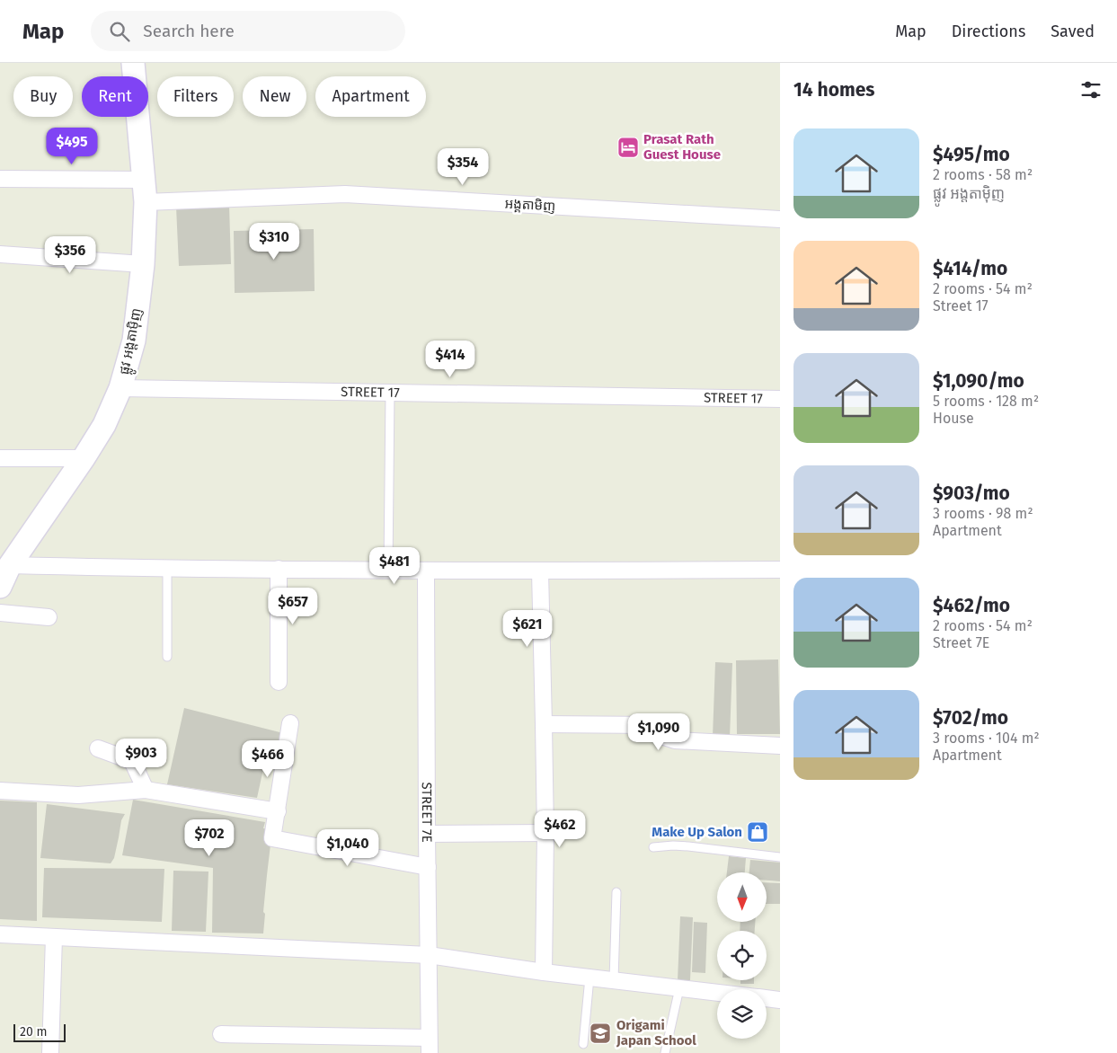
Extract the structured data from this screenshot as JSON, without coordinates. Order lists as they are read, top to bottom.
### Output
{
  "streets": {
    "street": [
      "អង្គតាមិញ",
      "ផ្លូវ អង្តតាម៉ិញ",
      "STREET 17",
      "STREET 7E"
    ]
  },
  "crossings": [
    ["អង្គតាមិញ", "ផ្លូវ អង្តតាម៉ិញ"],
    ["ផ្លូវ អង្តតាម៉ិញ", "STREET 17"]
  ],
  "places": {
    "hotel": ["Prasat Rath Guest House"],
    "shop": ["Make Up Salon"],
    "school or university": ["Origami Japan School"]
  },
  "scale_bar": "20 m",
  "north": "bottom",
  "page": {
    "header": "Map",
    "search": "Search here",
    "nav": ["Map", "Directions", "Saved"],
    "heading": "14 homes",
    "chip": [
      "Buy",
      "Rent",
      "Filters",
      "New",
      "Apartment"
    ],
    "list": [
      {
        "name": "$495/mo",
        "note": "2 rooms · 58 m² · ផ្លូវ អង្តតាម៉ិញ"
      },
      {
        "name": "$414/mo",
        "note": "2 rooms · 54 m² · Street 17"
      },
      {
        "name": "$1,090/mo",
        "note": "5 rooms · 128 m² · House"
      },
      {
        "name": "$903/mo",
        "note": "3 rooms · 98 m² · Apartment"
      },
      {
        "name": "$462/mo",
        "note": "2 rooms · 54 m² · Street 7E"
      },
      {
        "name": "$702/mo",
        "note": "3 rooms · 104 m² · Apartment"
      }
    ],
    "price": [
      "$495",
      "$354",
      "$310",
      "$356",
      "$414",
      "$481",
      "$657",
      "$621",
      "$1,090",
      "$903",
      "$466",
      "$462",
      "$702",
      "$1,040"
    ],
    "scale": "20 m"
  }
}
